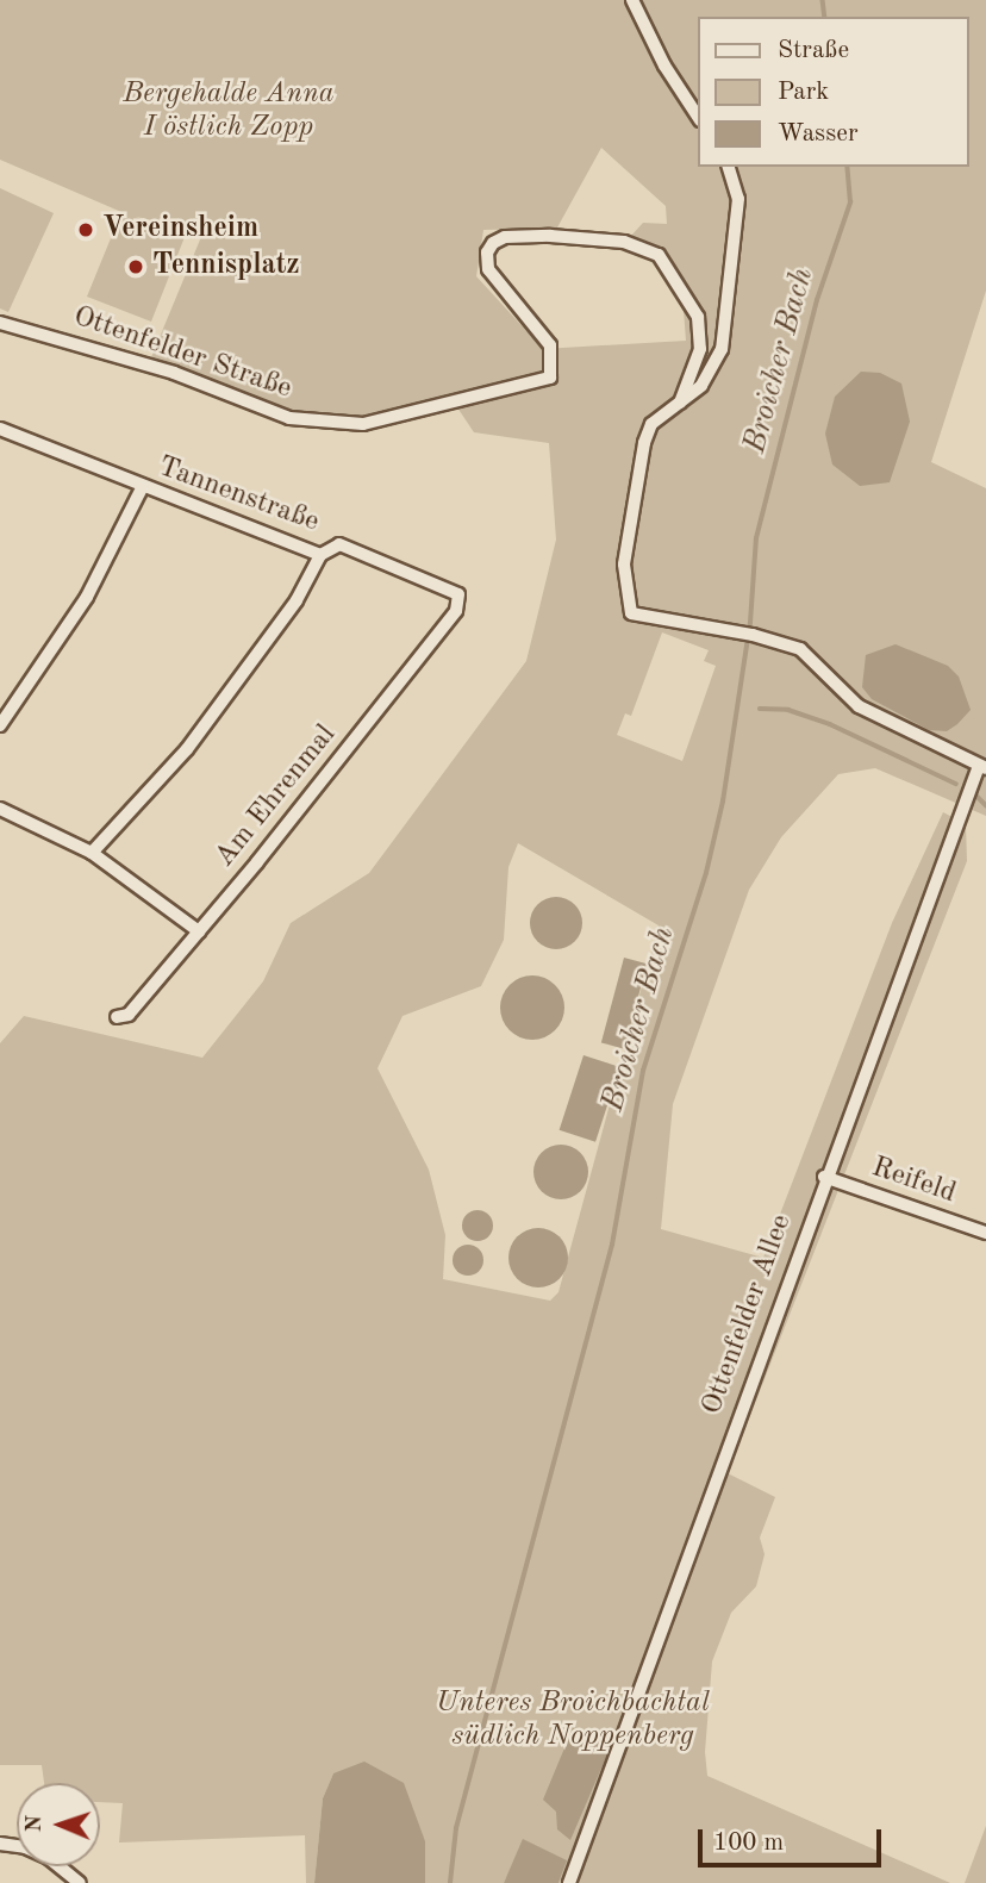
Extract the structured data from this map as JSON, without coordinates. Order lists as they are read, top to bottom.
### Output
{
  "streets": {
    "street": [
      "Ottenfelder Straße",
      "Tannenstraße",
      "Am Ehrenmal",
      "Reifeld",
      "Ottenfelder Allee"
    ]
  },
  "crossings": [
    ["Tannenstraße", "Am Ehrenmal"],
    ["Reifeld", "Ottenfelder Allee"]
  ],
  "water": ["Broicher Bach"],
  "parks": ["Bergehalde Anna I östlich Zopp", "Unteres Broichbachtal südlich Noppenberg"],
  "places": ["Vereinsheim", "Tennisplatz"],
  "legend": ["Straße", "Park", "Wasser"],
  "scale_bar": "100 m",
  "north": "left"
}
